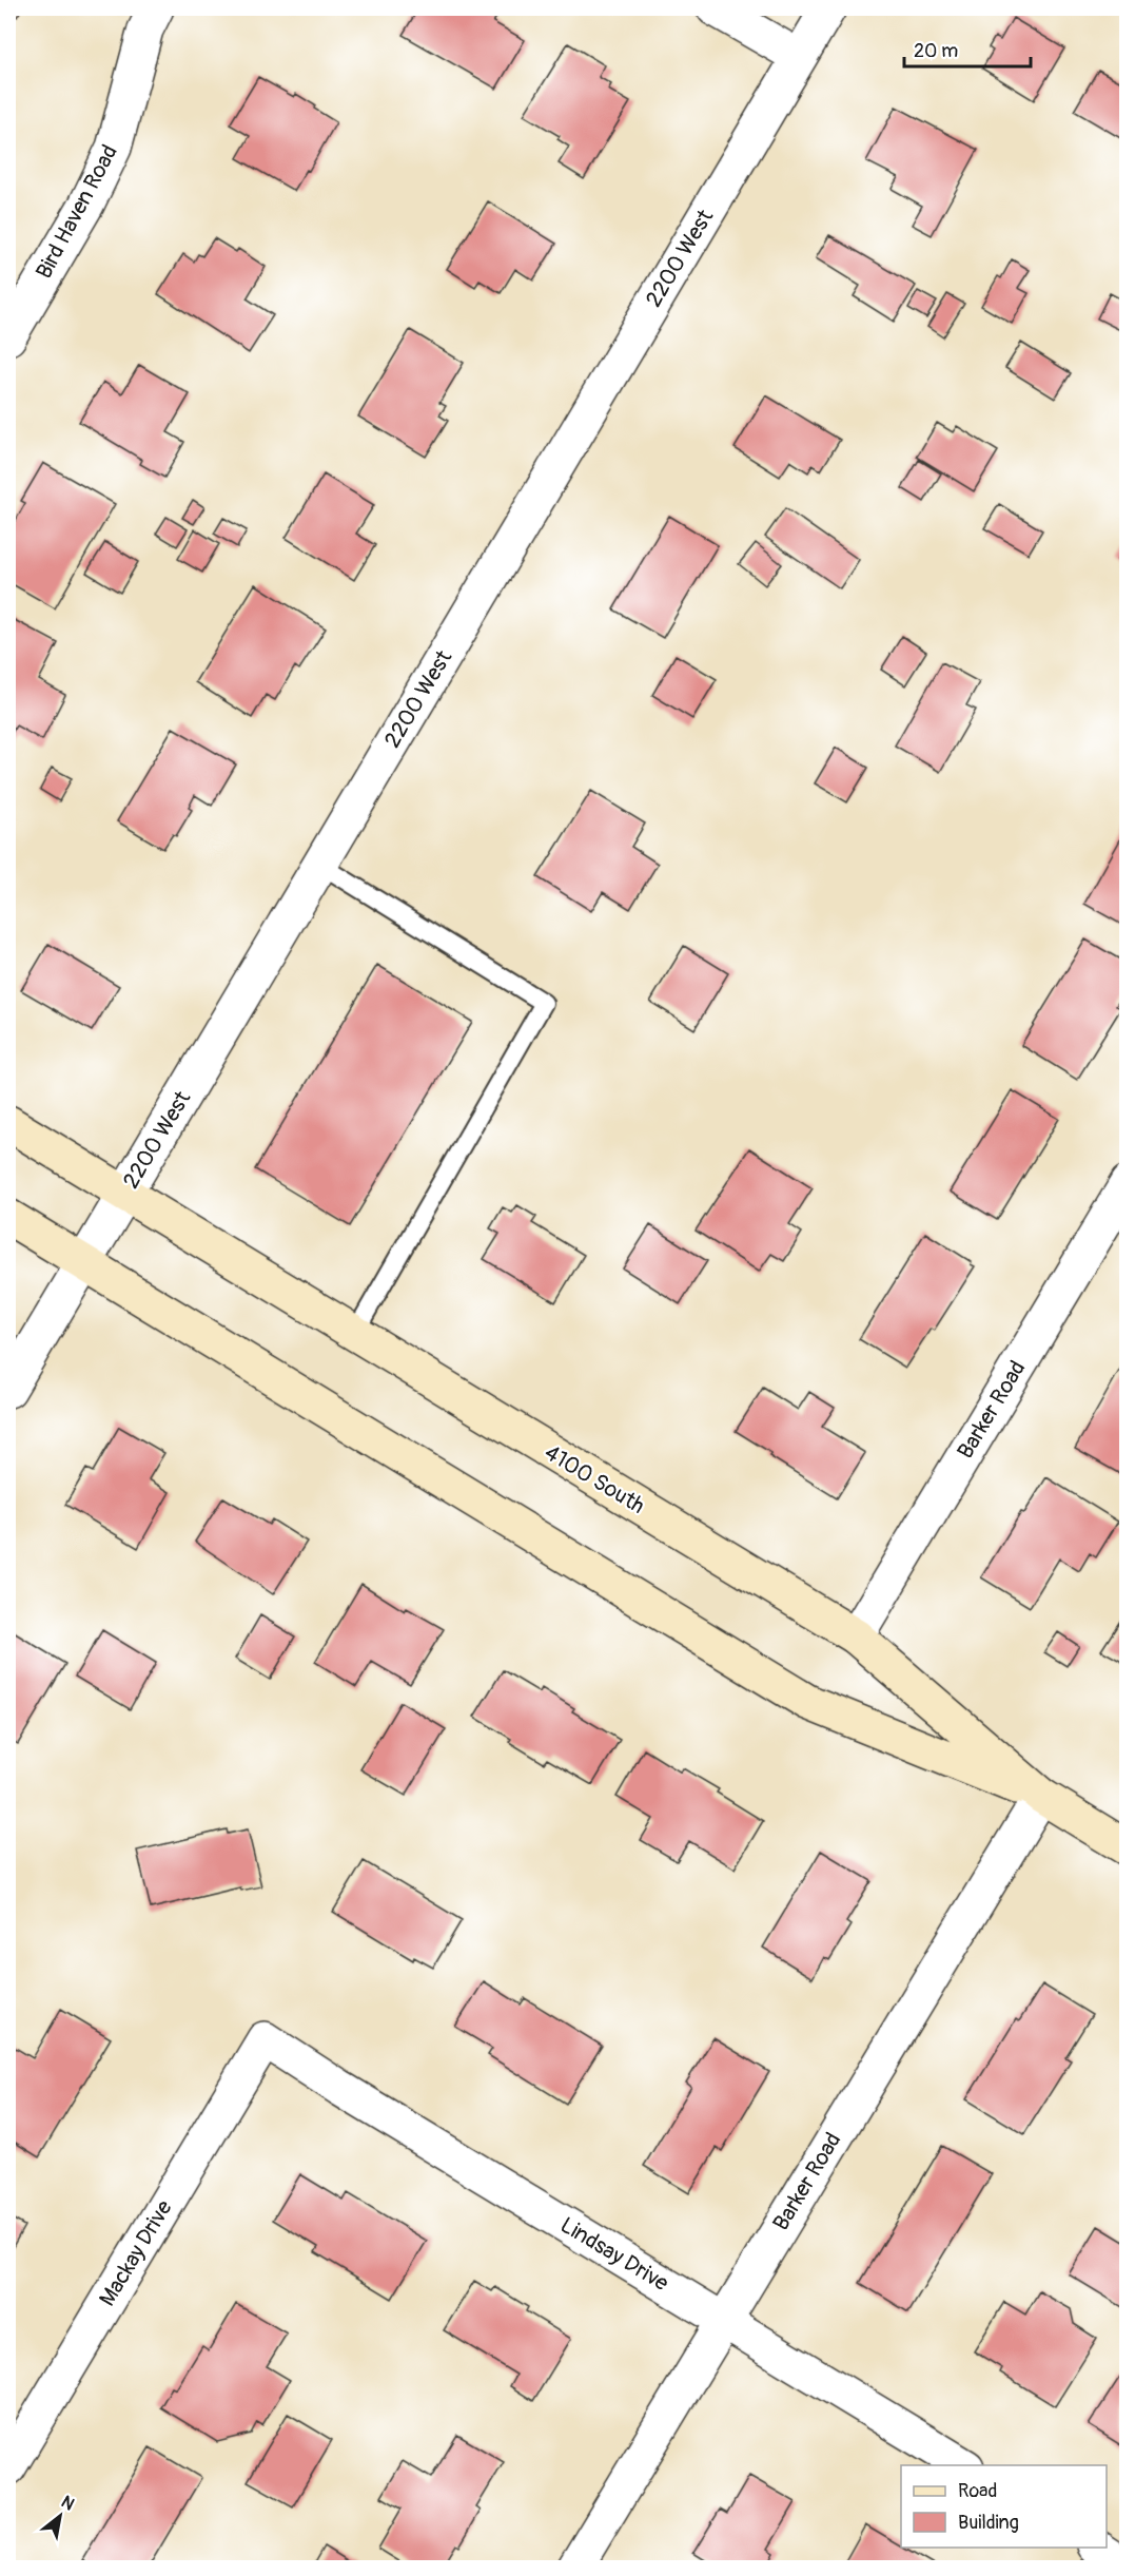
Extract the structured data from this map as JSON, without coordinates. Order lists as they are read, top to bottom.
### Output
{
  "streets": {
    "main road": ["4100 South"],
    "street": [
      "Bird Haven Road",
      "2200 West",
      "Barker Road",
      "Mackay Drive",
      "Lindsay Drive"
    ]
  },
  "crossings": [
    ["2200 West", "4100 South"],
    ["Barker Road", "4100 South"],
    ["Barker Road", "Lindsay Drive"],
    ["Mackay Drive", "Lindsay Drive"]
  ],
  "legend": ["Road", "Building"],
  "scale_bar": "20 m",
  "north": "top right"
}
